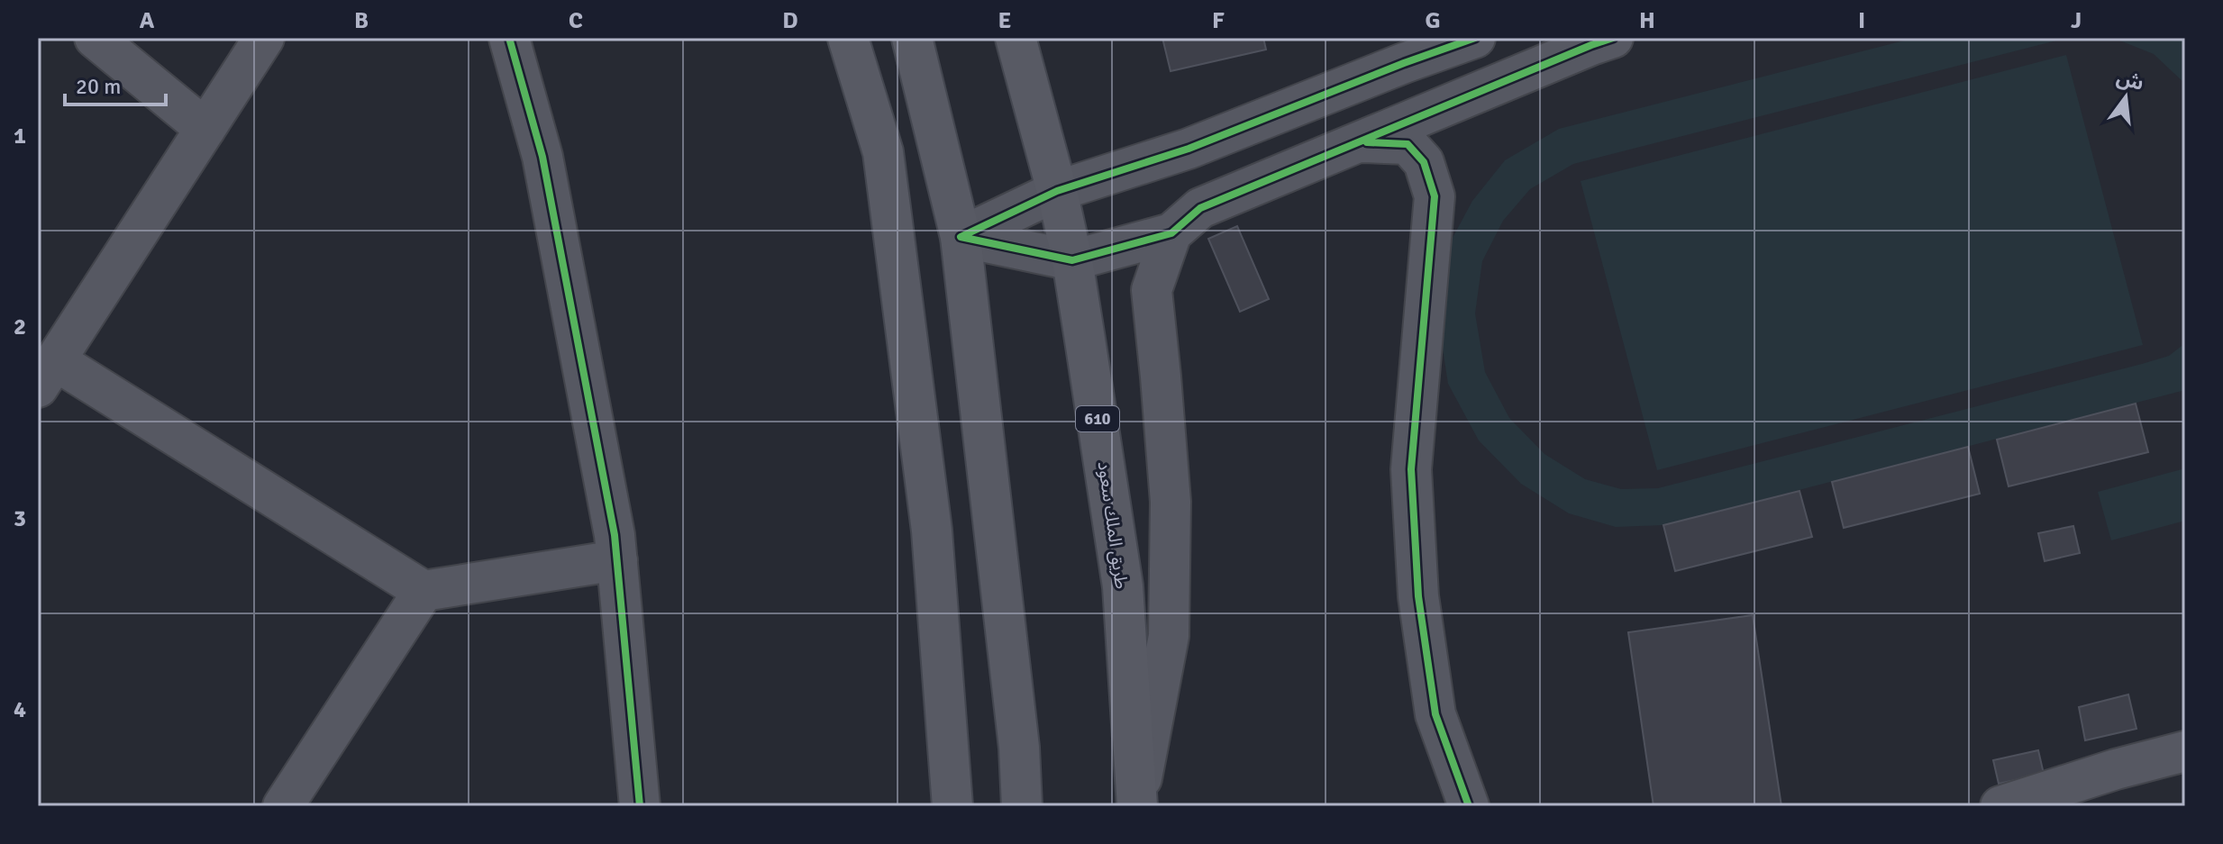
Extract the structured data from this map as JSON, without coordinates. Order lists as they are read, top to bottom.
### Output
{
  "streets": {
    "main road": ["610", "طريق الملك سعود"]
  },
  "scale_bar": "20 m",
  "north": "top",
  "grid": {
    "columns": [
      "A",
      "B",
      "C",
      "D",
      "E",
      "F",
      "G",
      "H",
      "I",
      "J"
    ],
    "rows": [
      "1",
      "2",
      "3",
      "4"
    ]
  }
}
